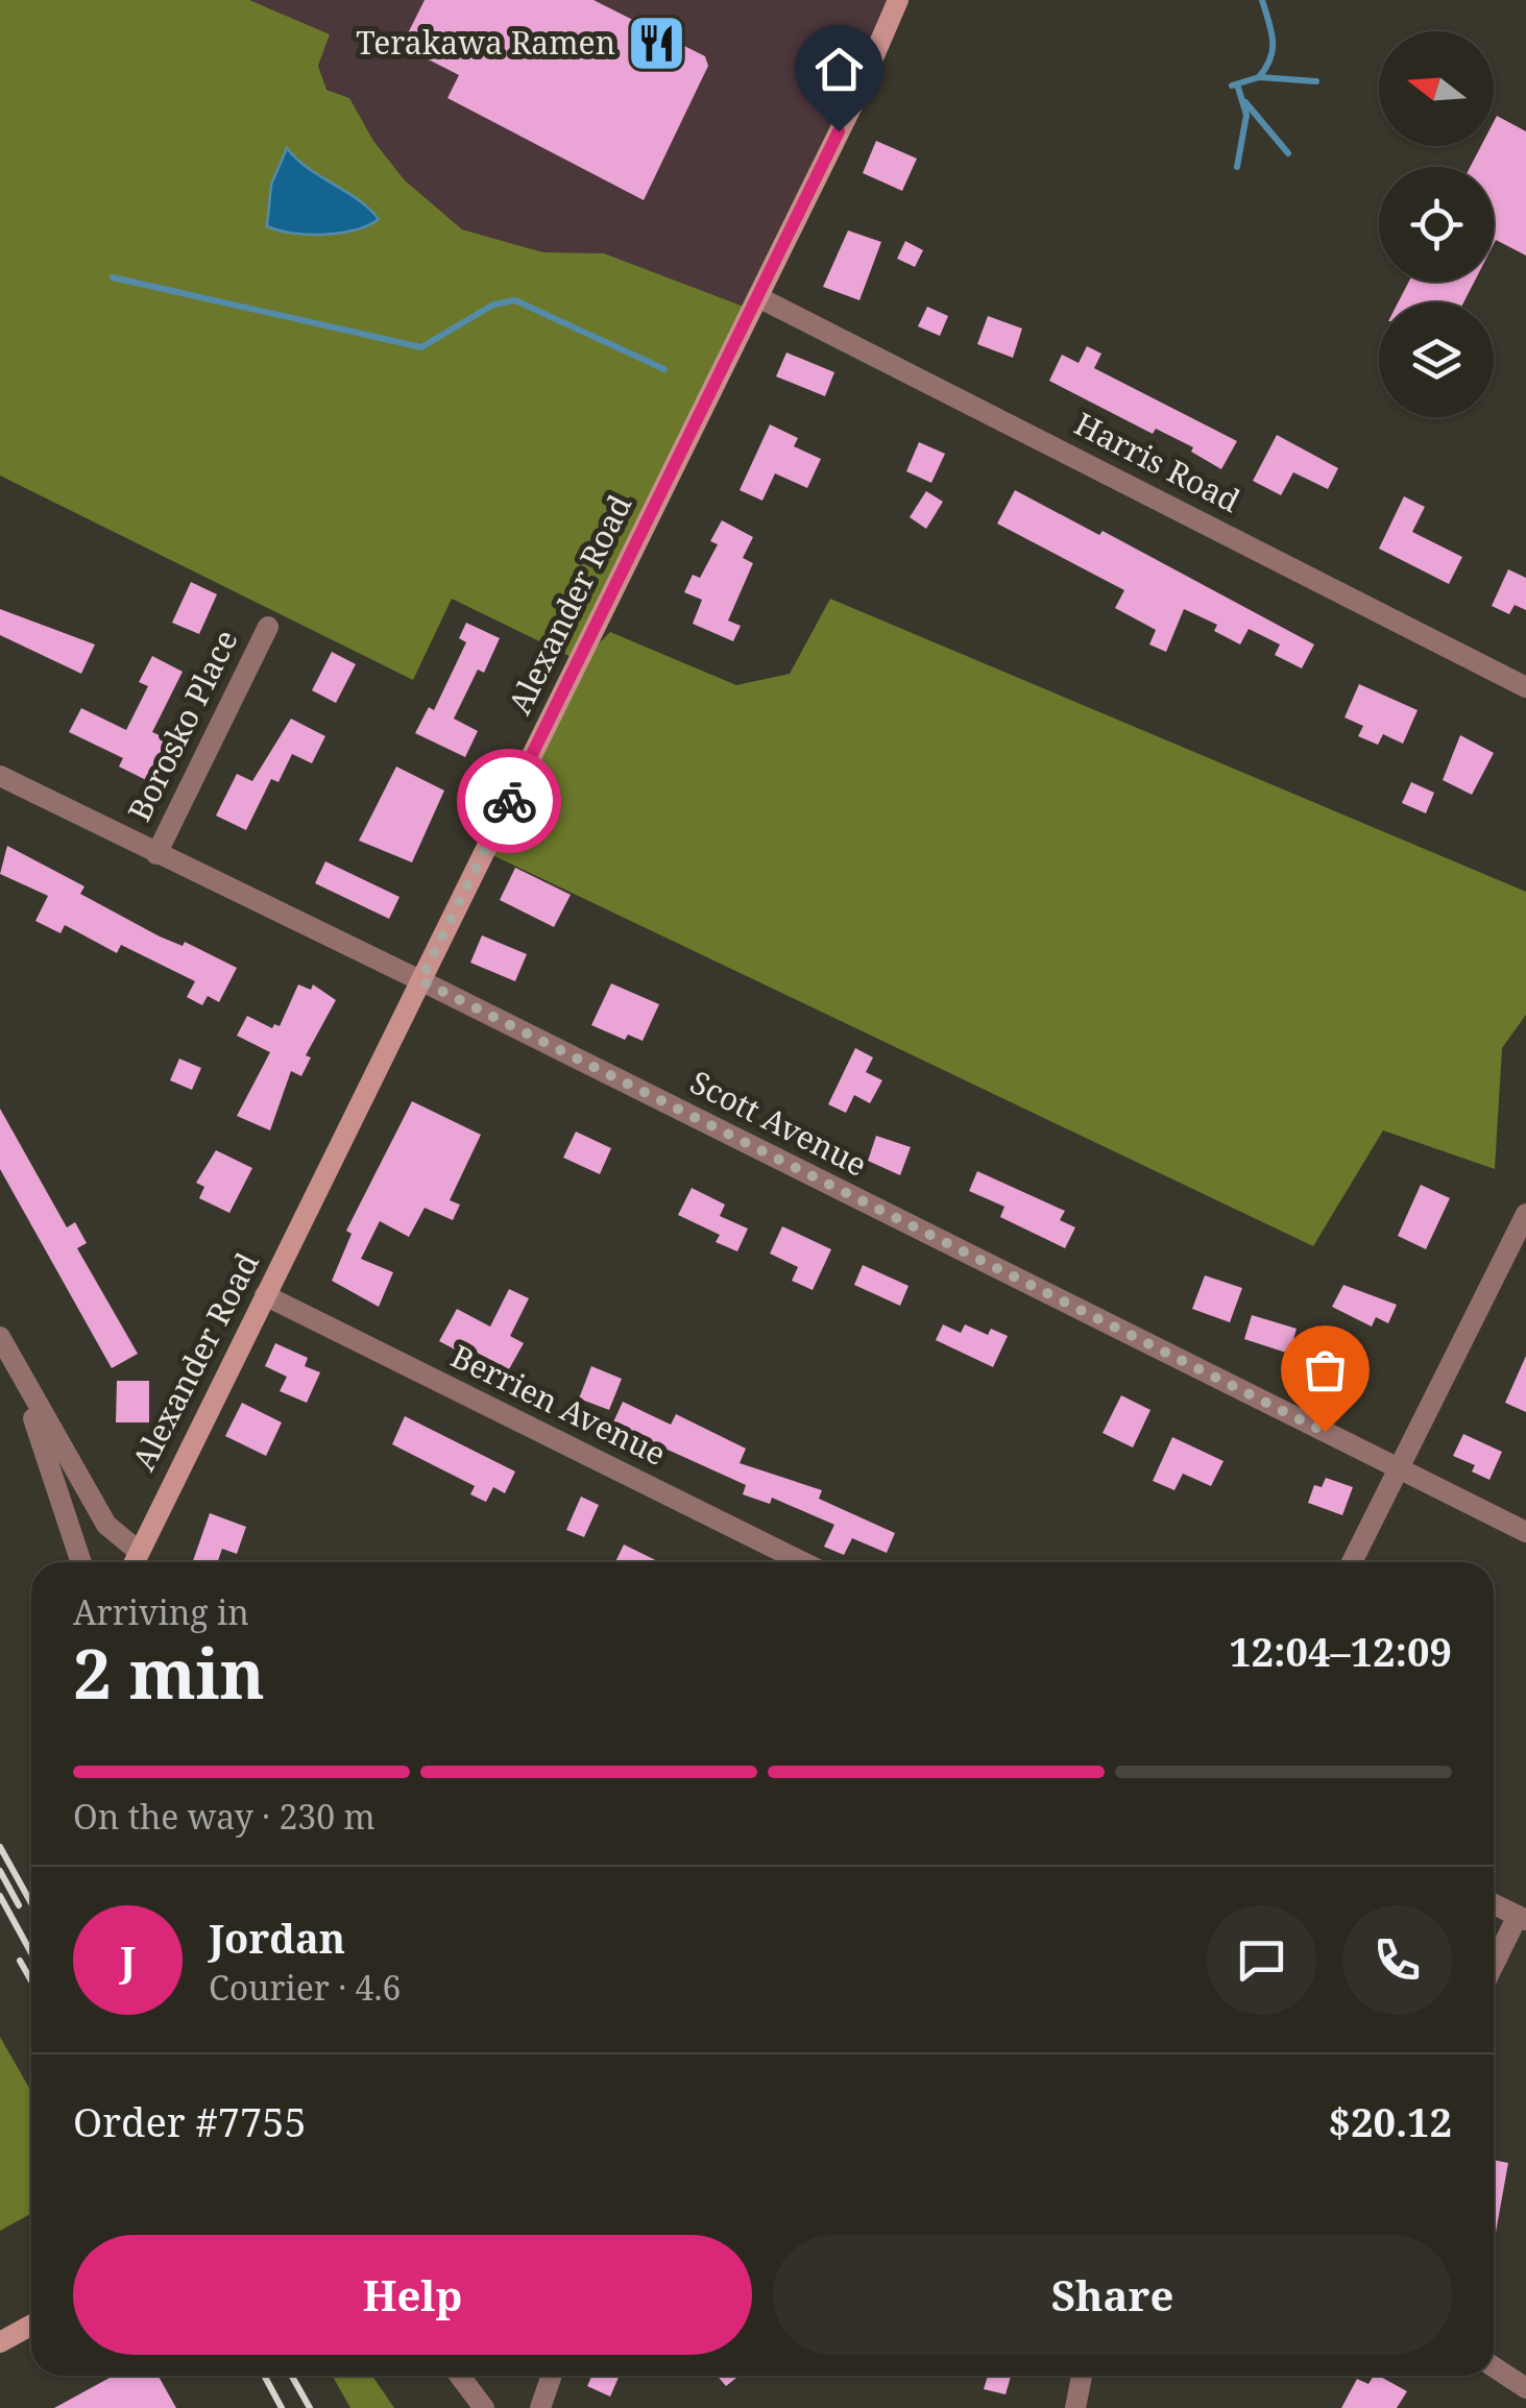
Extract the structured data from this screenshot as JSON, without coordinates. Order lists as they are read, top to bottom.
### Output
{
  "streets": {
    "street": [
      "Harris Road",
      "Alexander Road",
      "Borosko Place",
      "Scott Avenue",
      "Berrien Avenue"
    ]
  },
  "crossings": [
    ["Harris Road", "Alexander Road"],
    ["Alexander Road", "Scott Avenue"],
    ["Alexander Road", "Berrien Avenue"],
    ["Borosko Place", "Scott Avenue"]
  ],
  "places": {
    "restaurant": ["Terakawa Ramen"]
  },
  "north": "left",
  "page": {
    "heading": ["2 min", "Arriving in", "12:04–12:09"],
    "panel": [
      "Jordan",
      "Courier · 4.6",
      "Order #7755",
      "$20.12"
    ],
    "bar": "On the way · 230 m",
    "round": "J",
    "buttons": ["Help", "Share"]
  }
}
